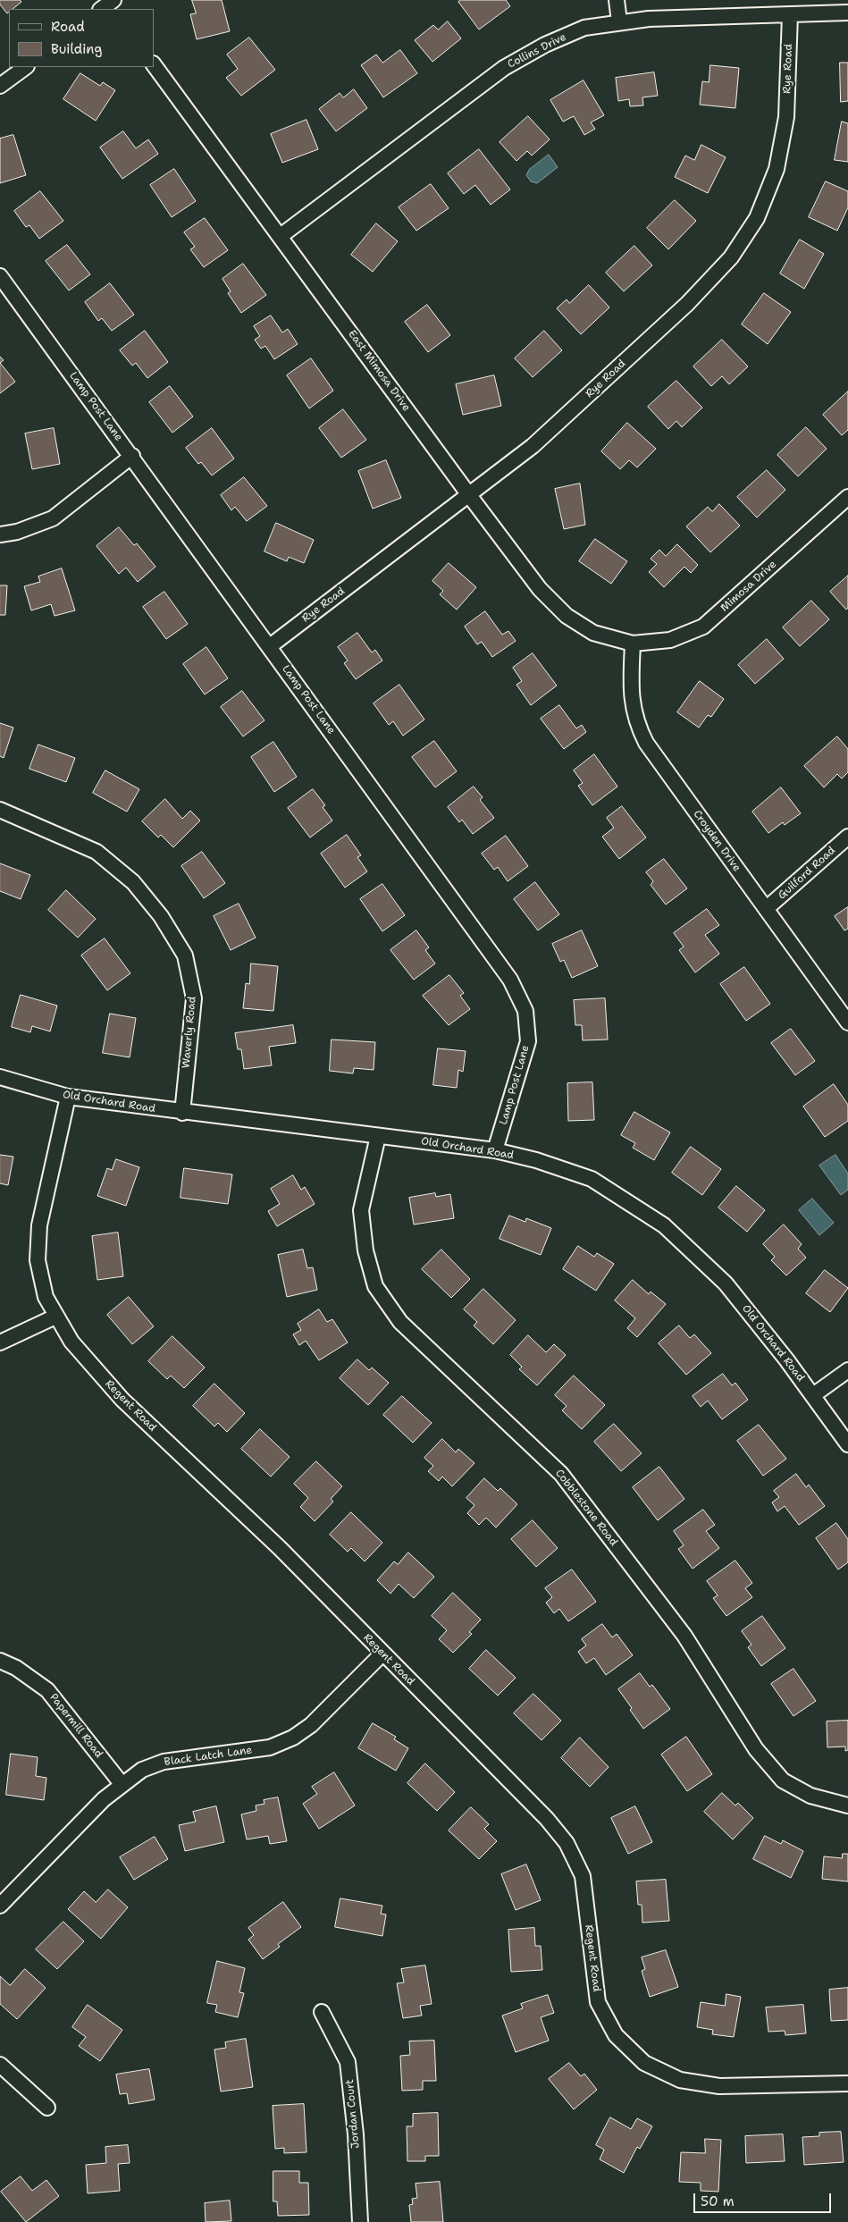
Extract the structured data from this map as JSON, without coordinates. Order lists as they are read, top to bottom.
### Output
{
  "streets": {
    "street": [
      "Collins Drive",
      "Rye Road",
      "East Mimosa Drive",
      "Lamp Post Lane",
      "Mimosa Drive",
      "Croyden Drive",
      "Guilford Road",
      "Waverly Road",
      "Old Orchard Road",
      "Regent Road",
      "Cobblestone Road",
      "Papermill Road",
      "Black Latch Lane",
      "Jordan Court"
    ]
  },
  "crossings": [
    ["Collins Drive", "Rye Road"],
    ["Collins Drive", "East Mimosa Drive"],
    ["Rye Road", "East Mimosa Drive"],
    ["Rye Road", "Lamp Post Lane"],
    ["East Mimosa Drive", "Mimosa Drive"],
    ["East Mimosa Drive", "Croyden Drive"],
    ["Lamp Post Lane", "Old Orchard Road"],
    ["Mimosa Drive", "Croyden Drive"],
    ["Croyden Drive", "Guilford Road"],
    ["Waverly Road", "Old Orchard Road"],
    ["Old Orchard Road", "Regent Road"],
    ["Old Orchard Road", "Cobblestone Road"],
    ["Regent Road", "Black Latch Lane"],
    ["Papermill Road", "Black Latch Lane"]
  ],
  "legend": ["Road", "Building"],
  "scale_bar": "50 m"
}
